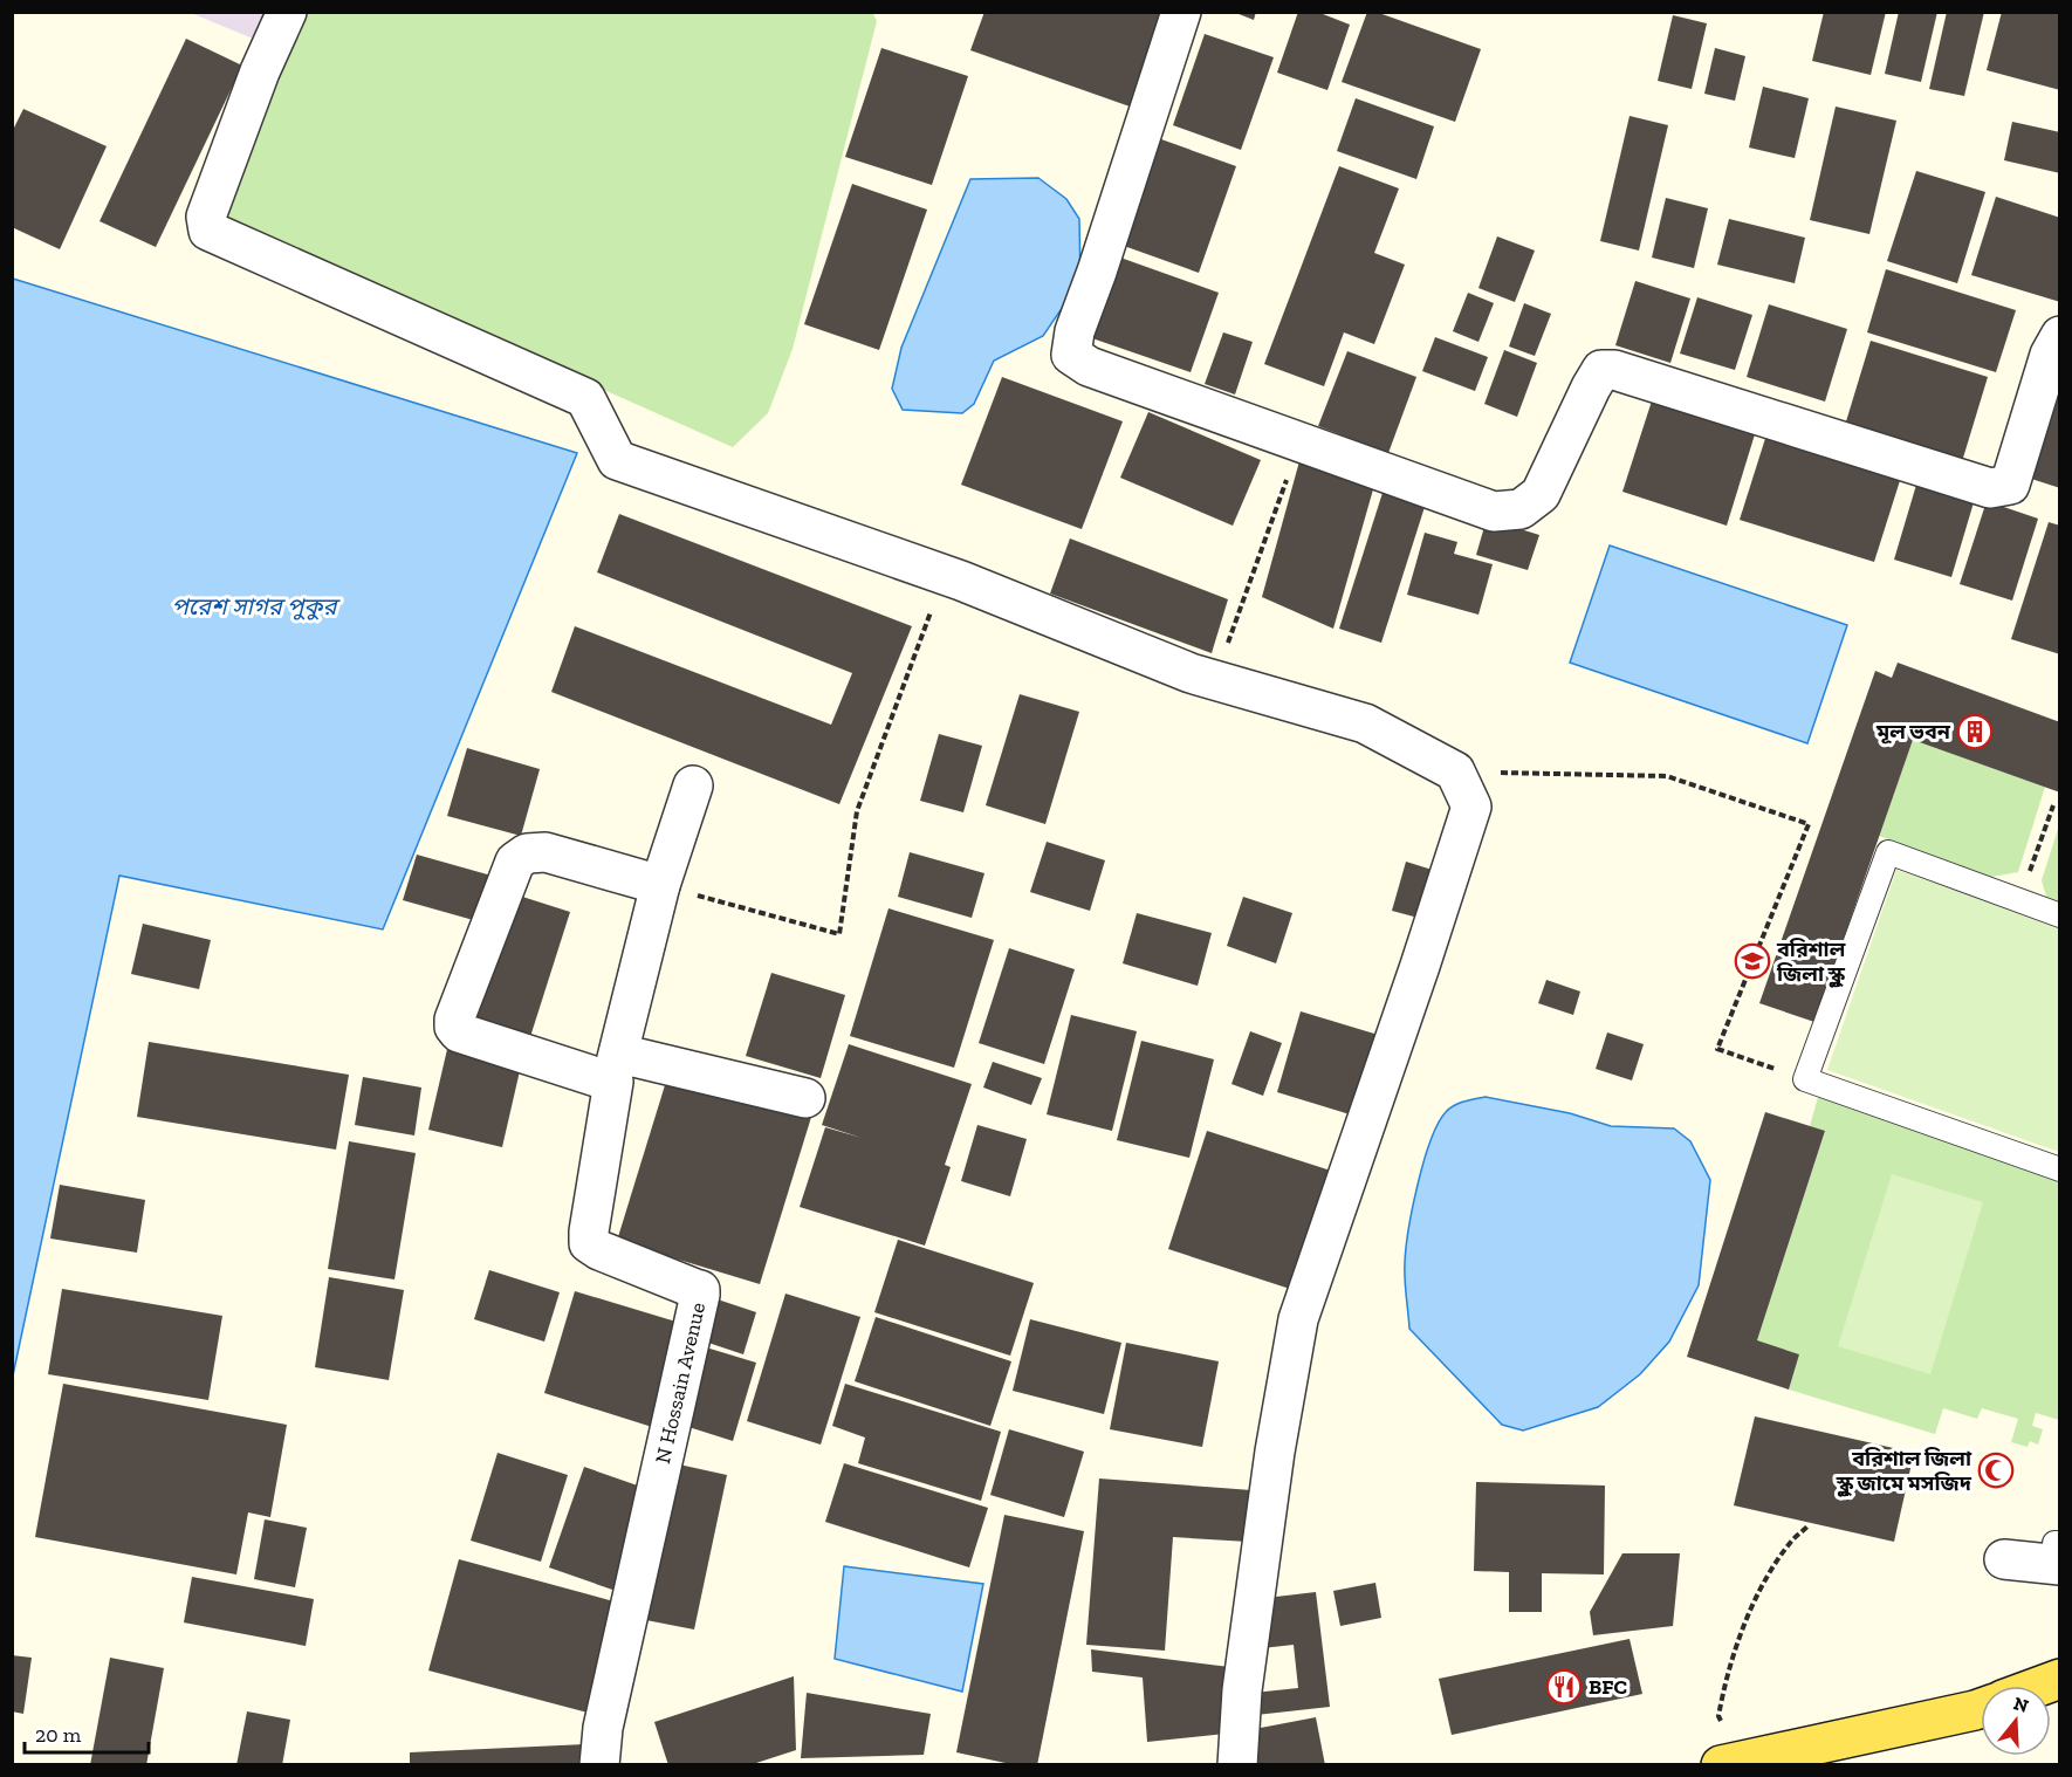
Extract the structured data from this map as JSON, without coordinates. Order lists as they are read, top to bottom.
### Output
{
  "streets": {
    "street": ["N Hossain Avenue"]
  },
  "water": ["পরেশ সাগর পুকুর"],
  "places": {
    "building": ["মূল ভবন"],
    "school or university": ["বরিশাল জিলা স্কুল"],
    "mosque": ["বরিশাল জিলা স্কুল জামে মসজিদ"],
    "restaurant": ["BFC"]
  },
  "scale_bar": "20 m",
  "north": "top"
}
